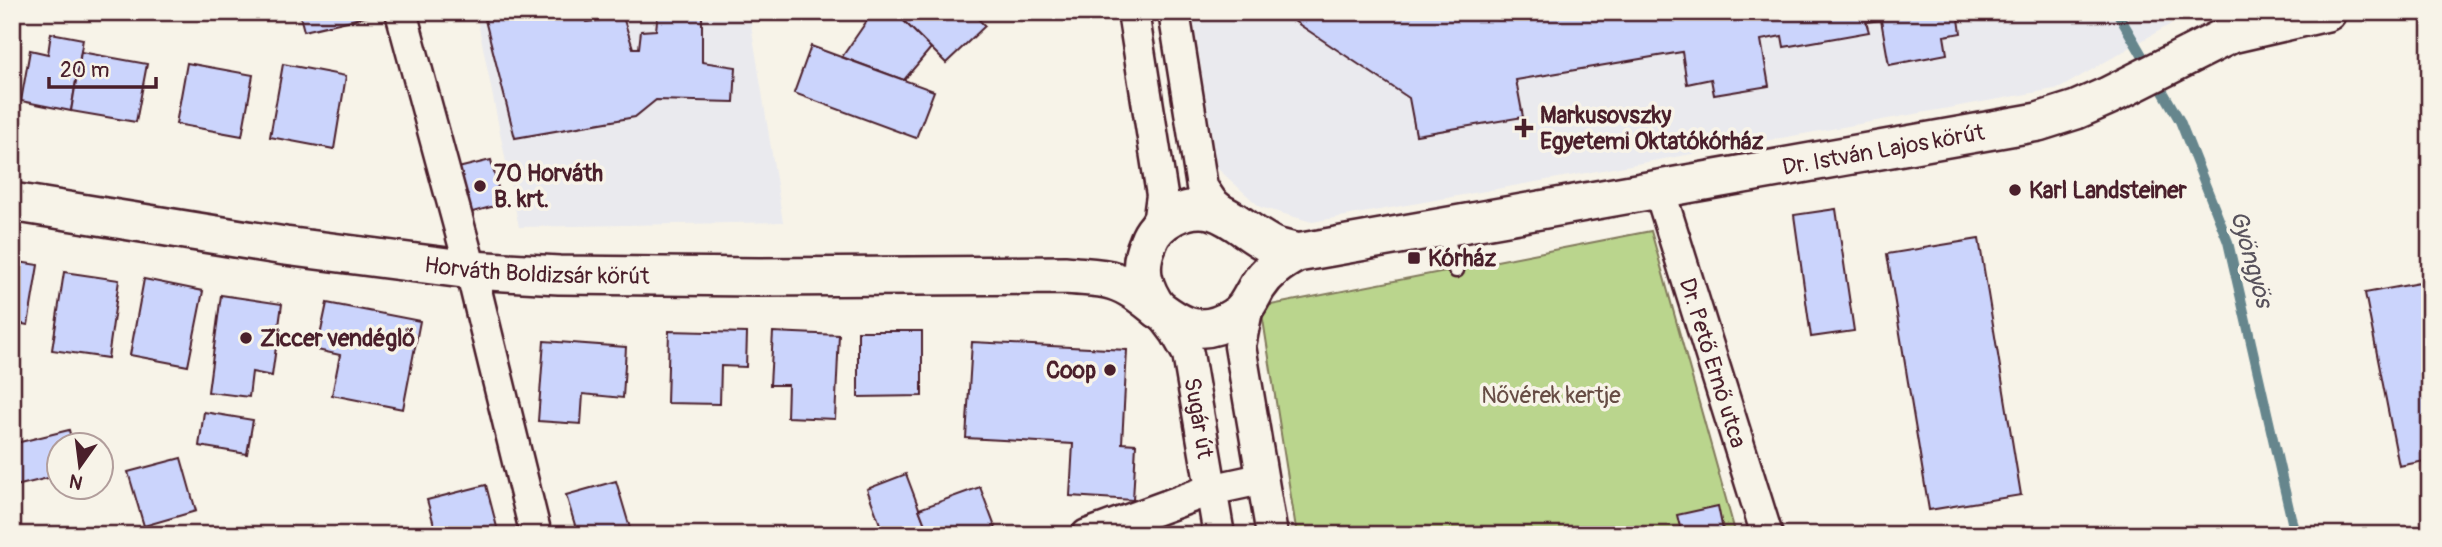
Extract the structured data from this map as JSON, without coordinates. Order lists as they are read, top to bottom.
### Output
{
  "streets": {
    "street": [
      "Dr. István Lajos körút",
      "Horváth Boldizsár körút",
      "Dr. Pető Ernő utca",
      "Sugár út"
    ]
  },
  "crossings": [
    ["Dr. István Lajos körút", "Horváth Boldizsár körút"],
    ["Dr. István Lajos körút", "Dr. Pető Ernő utca"],
    ["Dr. István Lajos körút", "Sugár út"]
  ],
  "water": ["Gyöngyös"],
  "parks": ["Nővérek kertje"],
  "places": {
    "health": ["Markusovszky Egyetemi Oktatókórház"],
    "other": [
      "70 Horváth B. krt.",
      "Karl Landsteiner",
      "Ziccer vendéglő",
      "Coop"
    ],
    "transit": ["Kórház"]
  },
  "scale_bar": "20 m",
  "north": "bottom"
}
